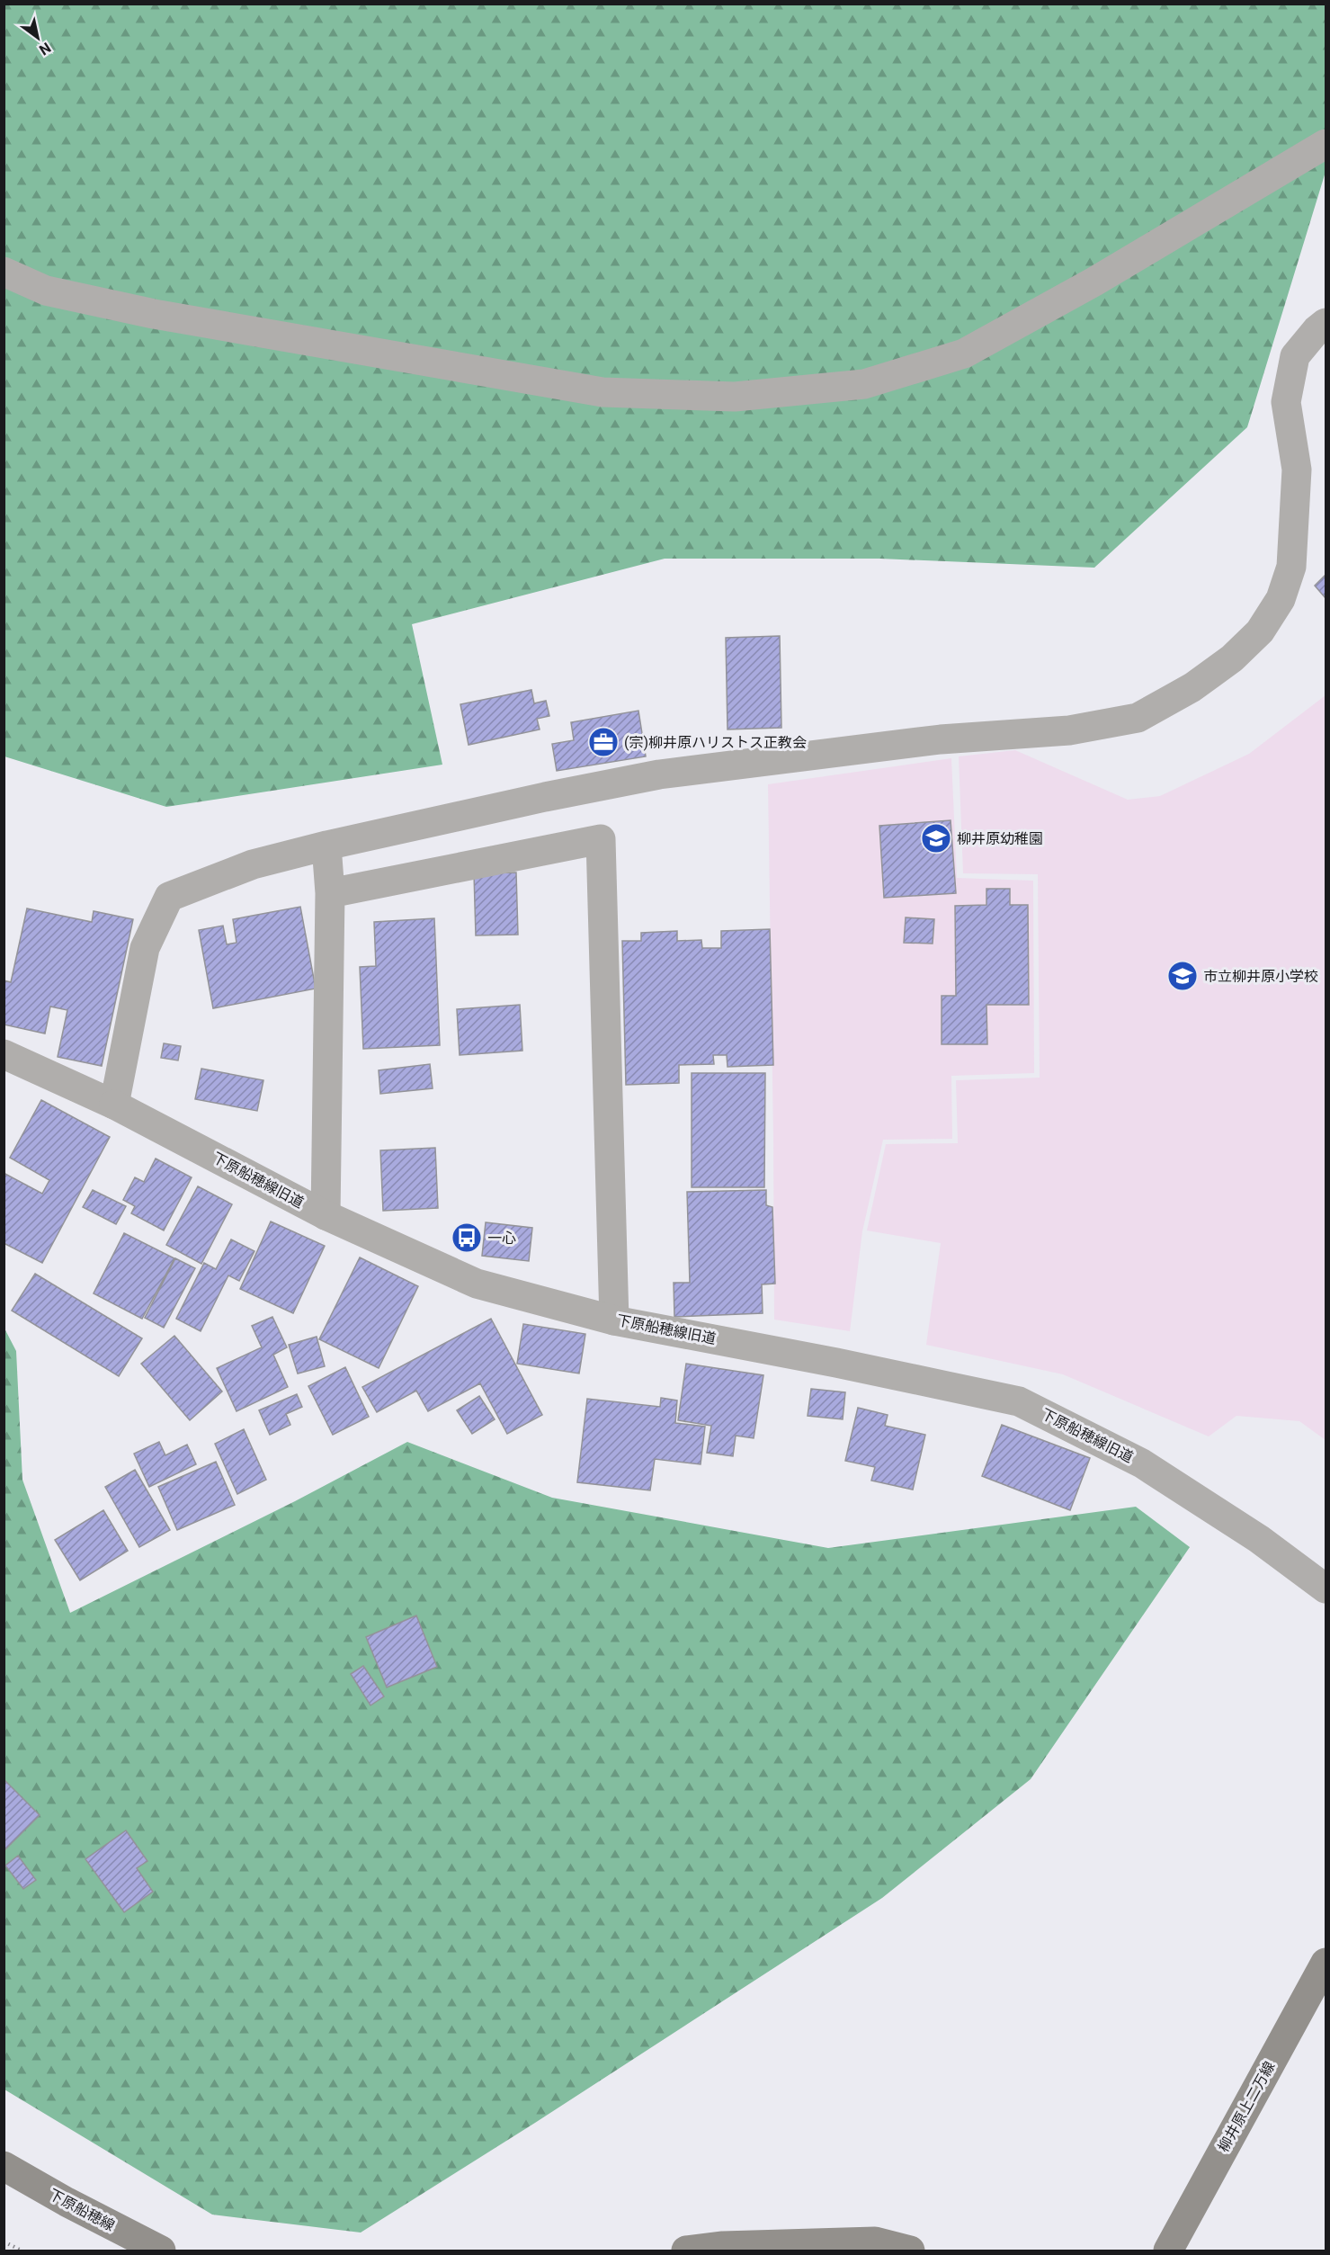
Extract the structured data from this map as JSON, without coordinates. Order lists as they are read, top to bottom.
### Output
{
  "streets": {
    "main road": ["柳井原上二万線", "下原船穂線"],
    "street": ["下原船穂線旧道"]
  },
  "places": {
    "office": ["(宗)柳井原ハリストス正教会"],
    "school or university": ["柳井原幼稚園", "市立柳井原小学校"],
    "bus stop": ["一心"]
  },
  "north": "bottom right"
}
